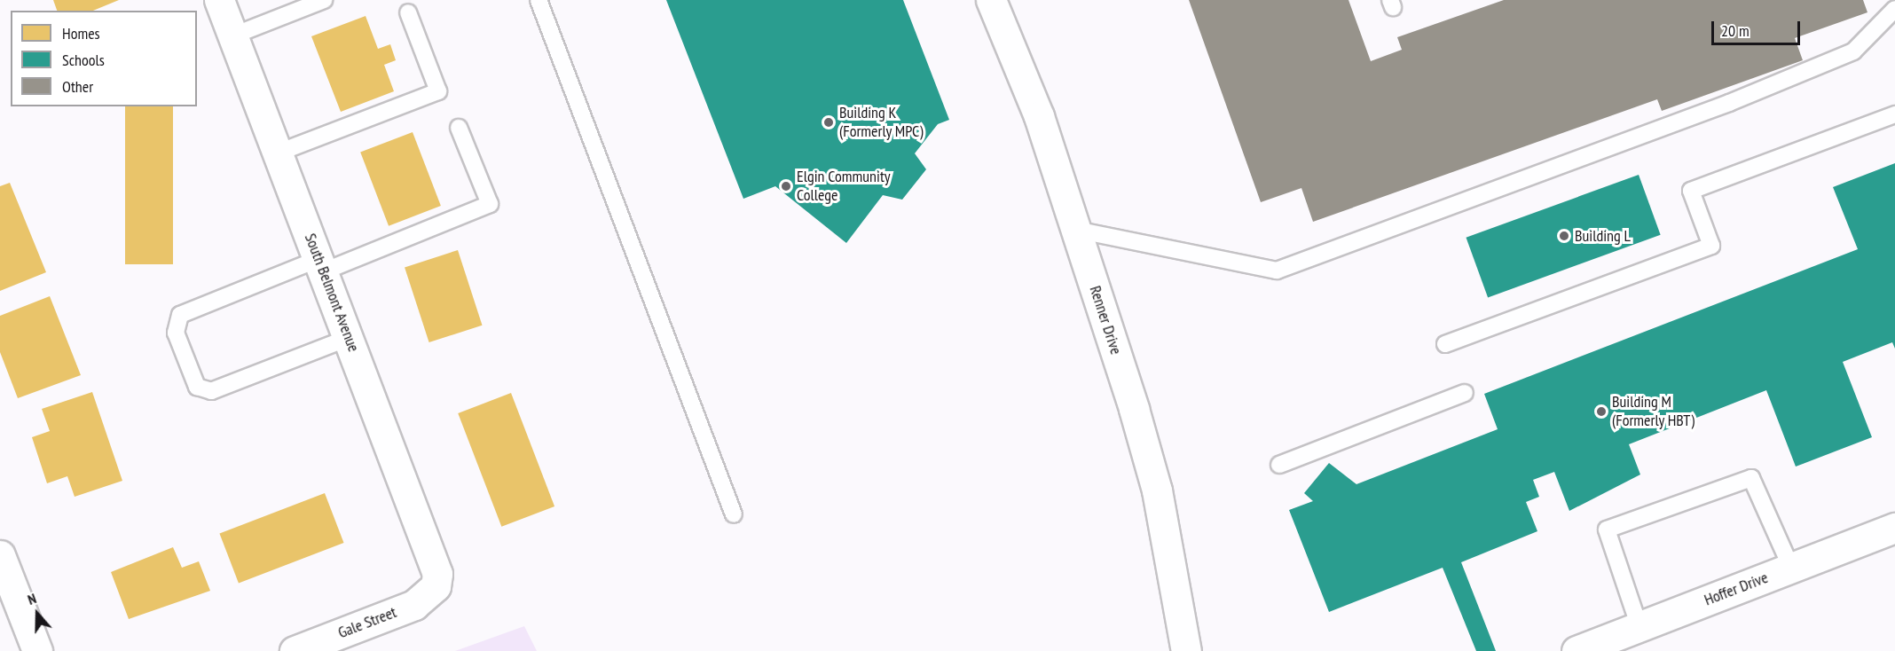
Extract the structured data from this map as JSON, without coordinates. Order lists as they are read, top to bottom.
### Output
{
  "streets": {
    "street": [
      "South Belmont Avenue",
      "Renner Drive",
      "Hoffer Drive",
      "Gale Street"
    ]
  },
  "crossings": [
    ["South Belmont Avenue", "Gale Street"]
  ],
  "places": [
    "Building K (Formerly MPC)",
    "Elgin Community College",
    "Building L",
    "Building M (Formerly HBT)"
  ],
  "legend": ["Homes", "Schools", "Other"],
  "scale_bar": "20 m",
  "north": "top"
}
